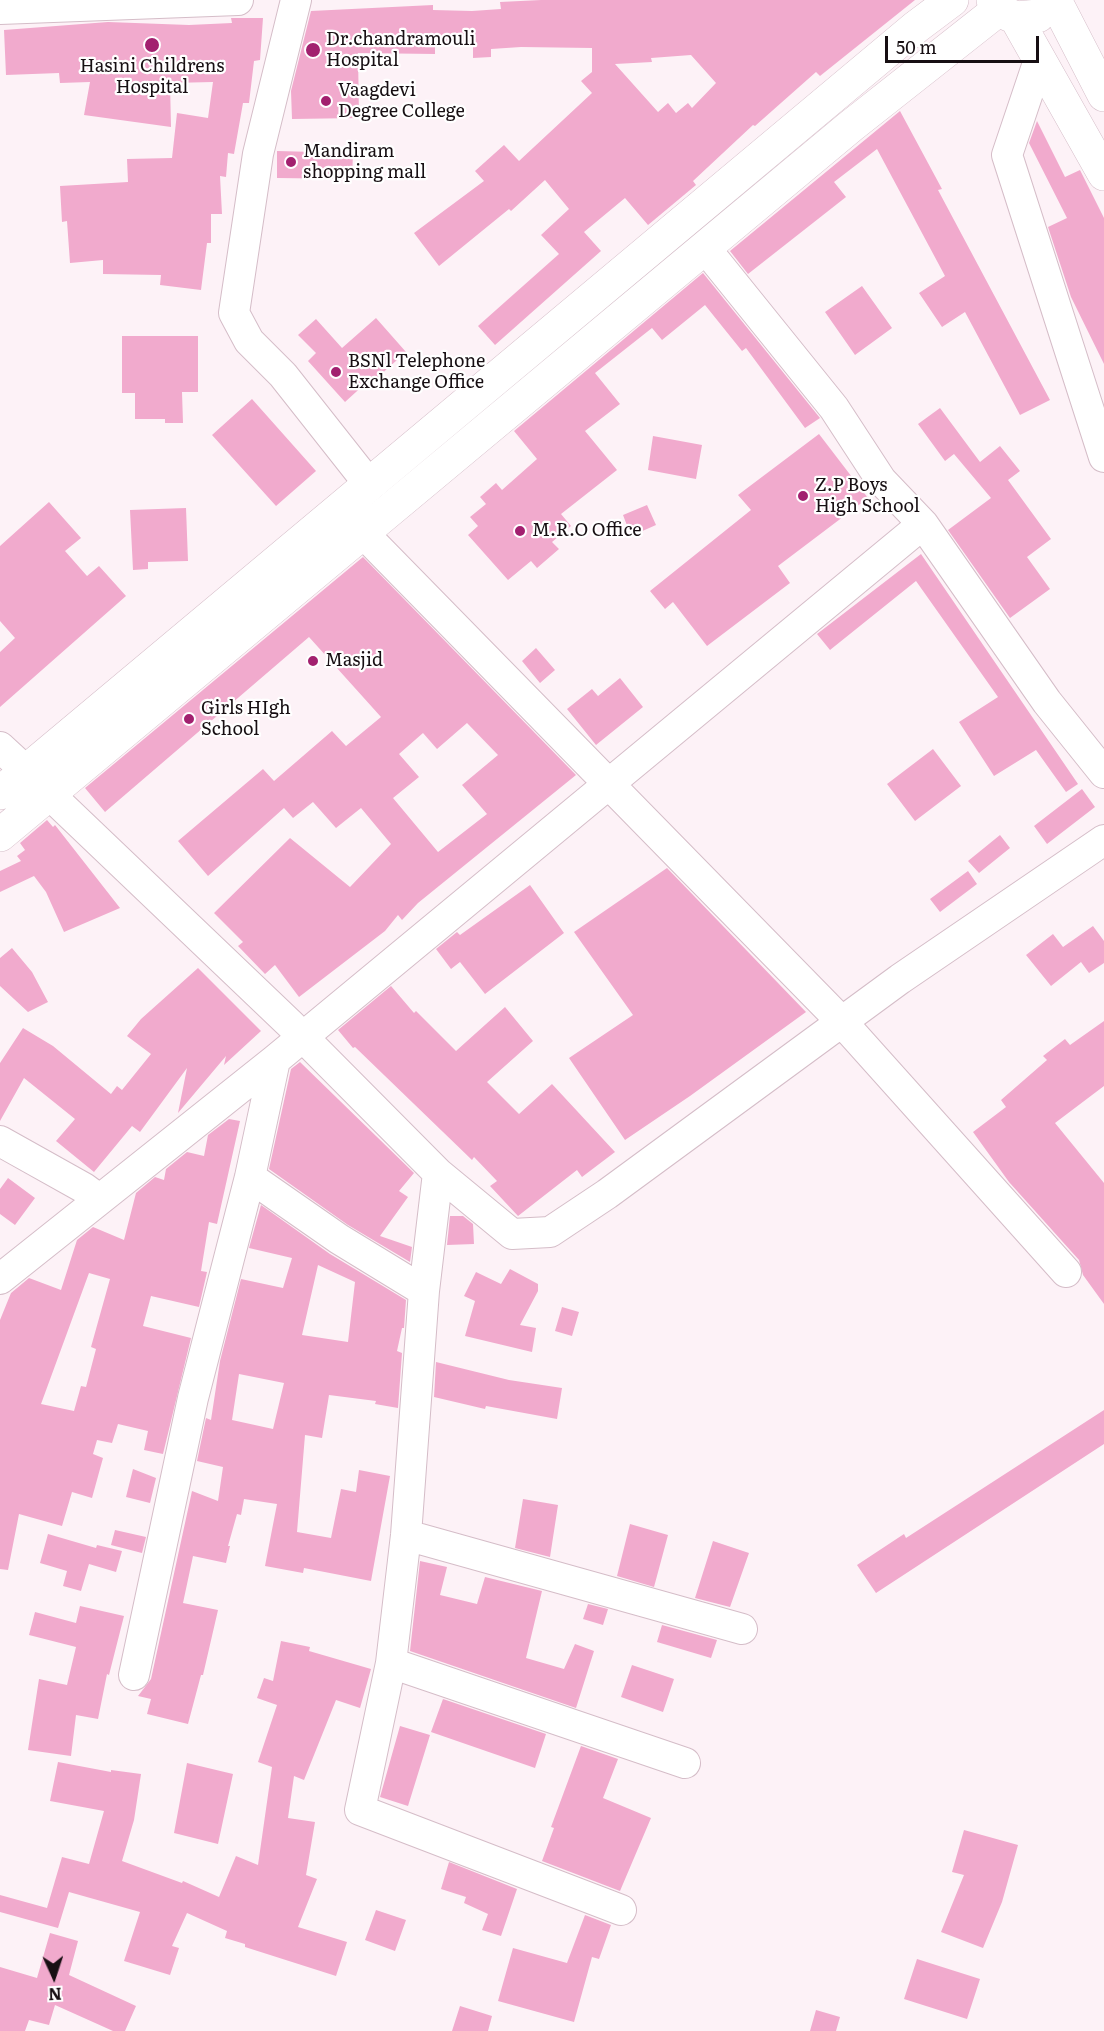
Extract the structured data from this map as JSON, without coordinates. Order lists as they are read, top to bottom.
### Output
{
  "places": [
    "Hasini Childrens Hospital",
    "Dr.chandramouli Hospital",
    "Vaagdevi Degree College",
    "Mandiram shopping mall",
    "BSNl Telephone Exchange Office",
    "Z.P Boys High School",
    "M.R.O Office",
    "Masjid",
    "Girls HIgh School"
  ],
  "scale_bar": "50 m",
  "north": "bottom"
}
